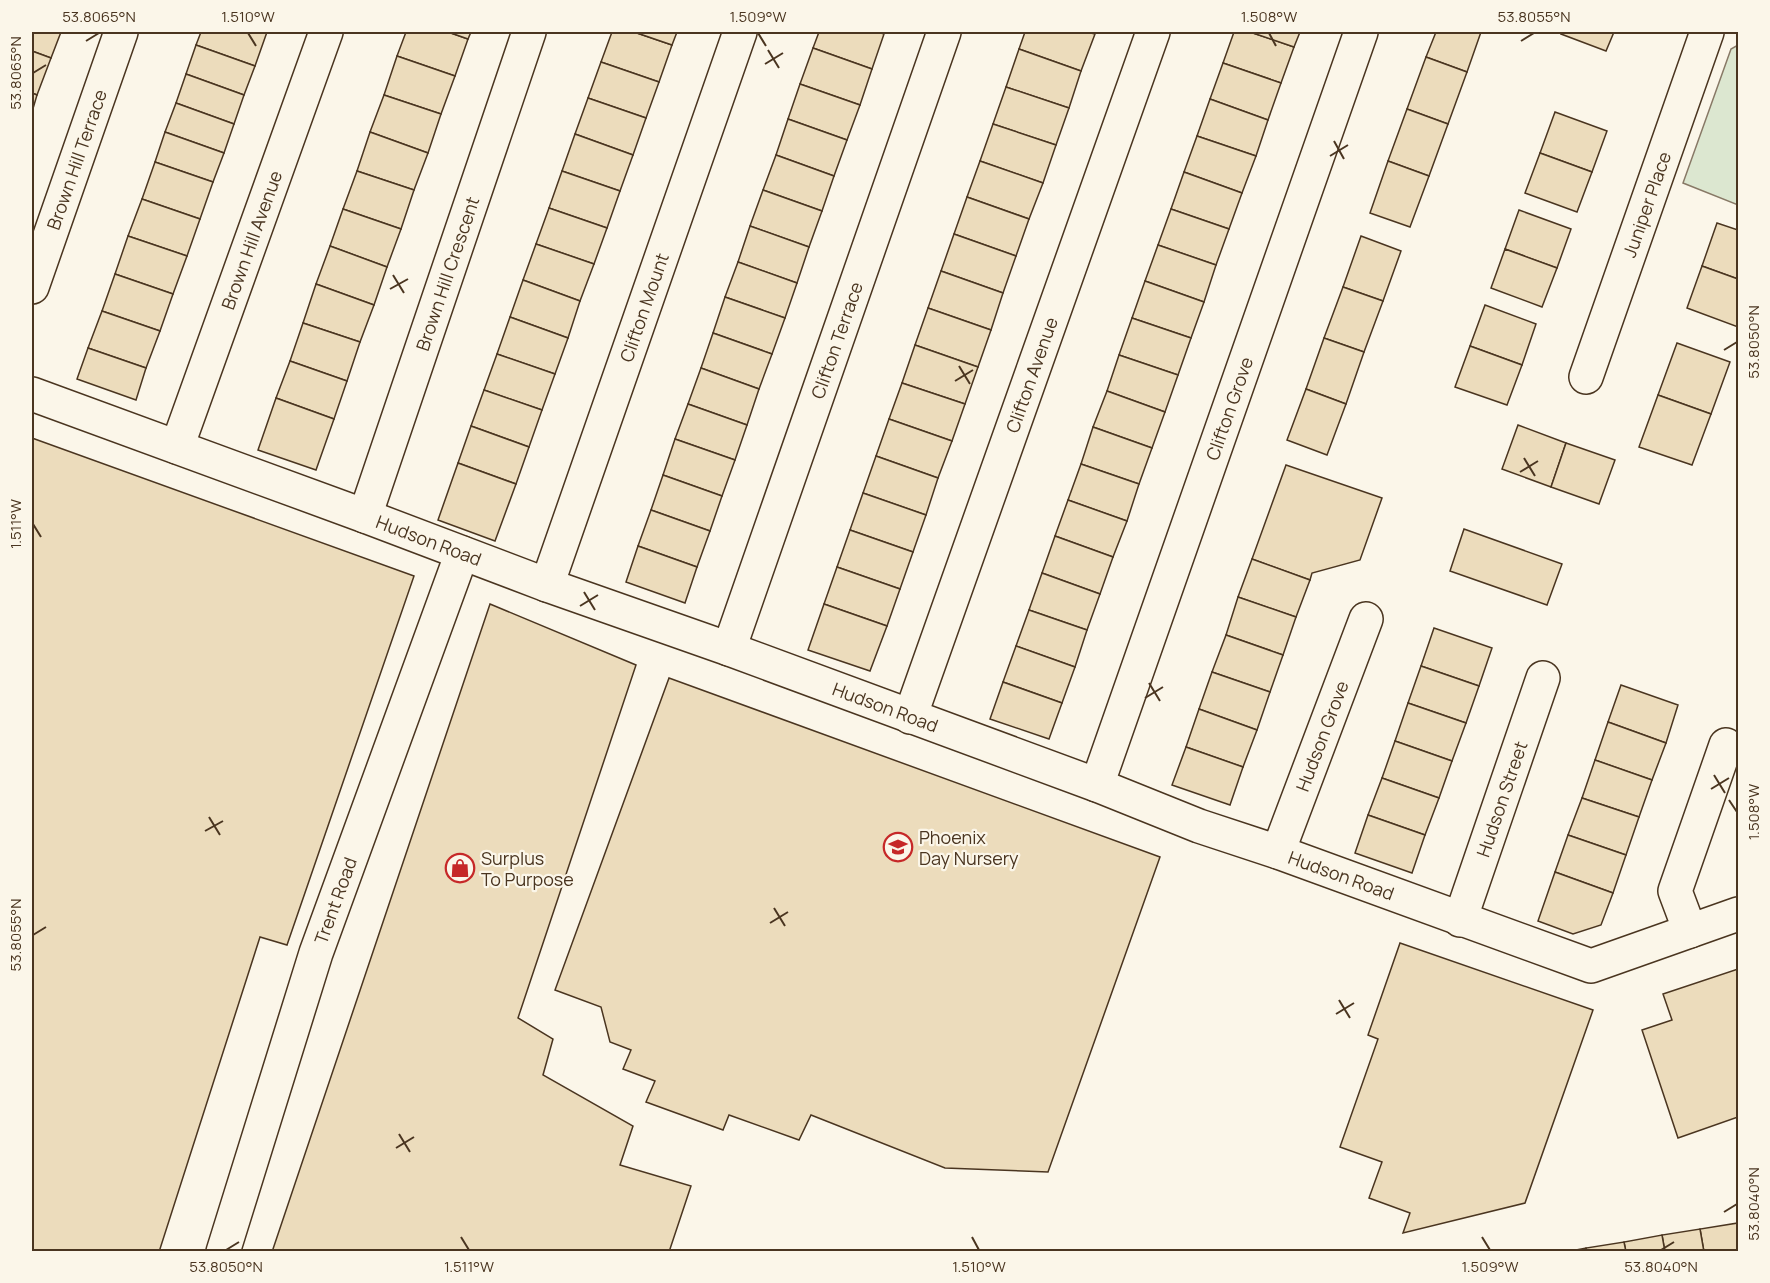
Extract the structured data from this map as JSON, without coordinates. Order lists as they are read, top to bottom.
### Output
{
  "streets": {
    "street": [
      "Brown Hill Terrace",
      "Juniper Place",
      "Brown Hill Avenue",
      "Brown Hill Crescent",
      "Clifton Mount",
      "Clifton Terrace",
      "Clifton Avenue",
      "Clifton Grove",
      "Hudson Road",
      "Hudson Grove",
      "Hudson Street",
      "Trent Road"
    ]
  },
  "crossings": [
    ["Brown Hill Avenue", "Hudson Road"],
    ["Brown Hill Crescent", "Hudson Road"],
    ["Clifton Mount", "Hudson Road"],
    ["Clifton Terrace", "Hudson Road"],
    ["Clifton Avenue", "Hudson Road"],
    ["Clifton Grove", "Hudson Road"],
    ["Hudson Road", "Hudson Grove"],
    ["Hudson Road", "Hudson Street"],
    ["Hudson Road", "Trent Road"]
  ],
  "places": {
    "school or university": ["Phoenix Day Nursery"],
    "shop": ["Surplus To Purpose"]
  },
  "coordinates": [
    "53.8065°N",
    "1.510°W",
    "1.509°W",
    "1.508°W",
    "53.8055°N",
    "53.8050°N",
    "1.511°W",
    "53.8040°N"
  ]
}
